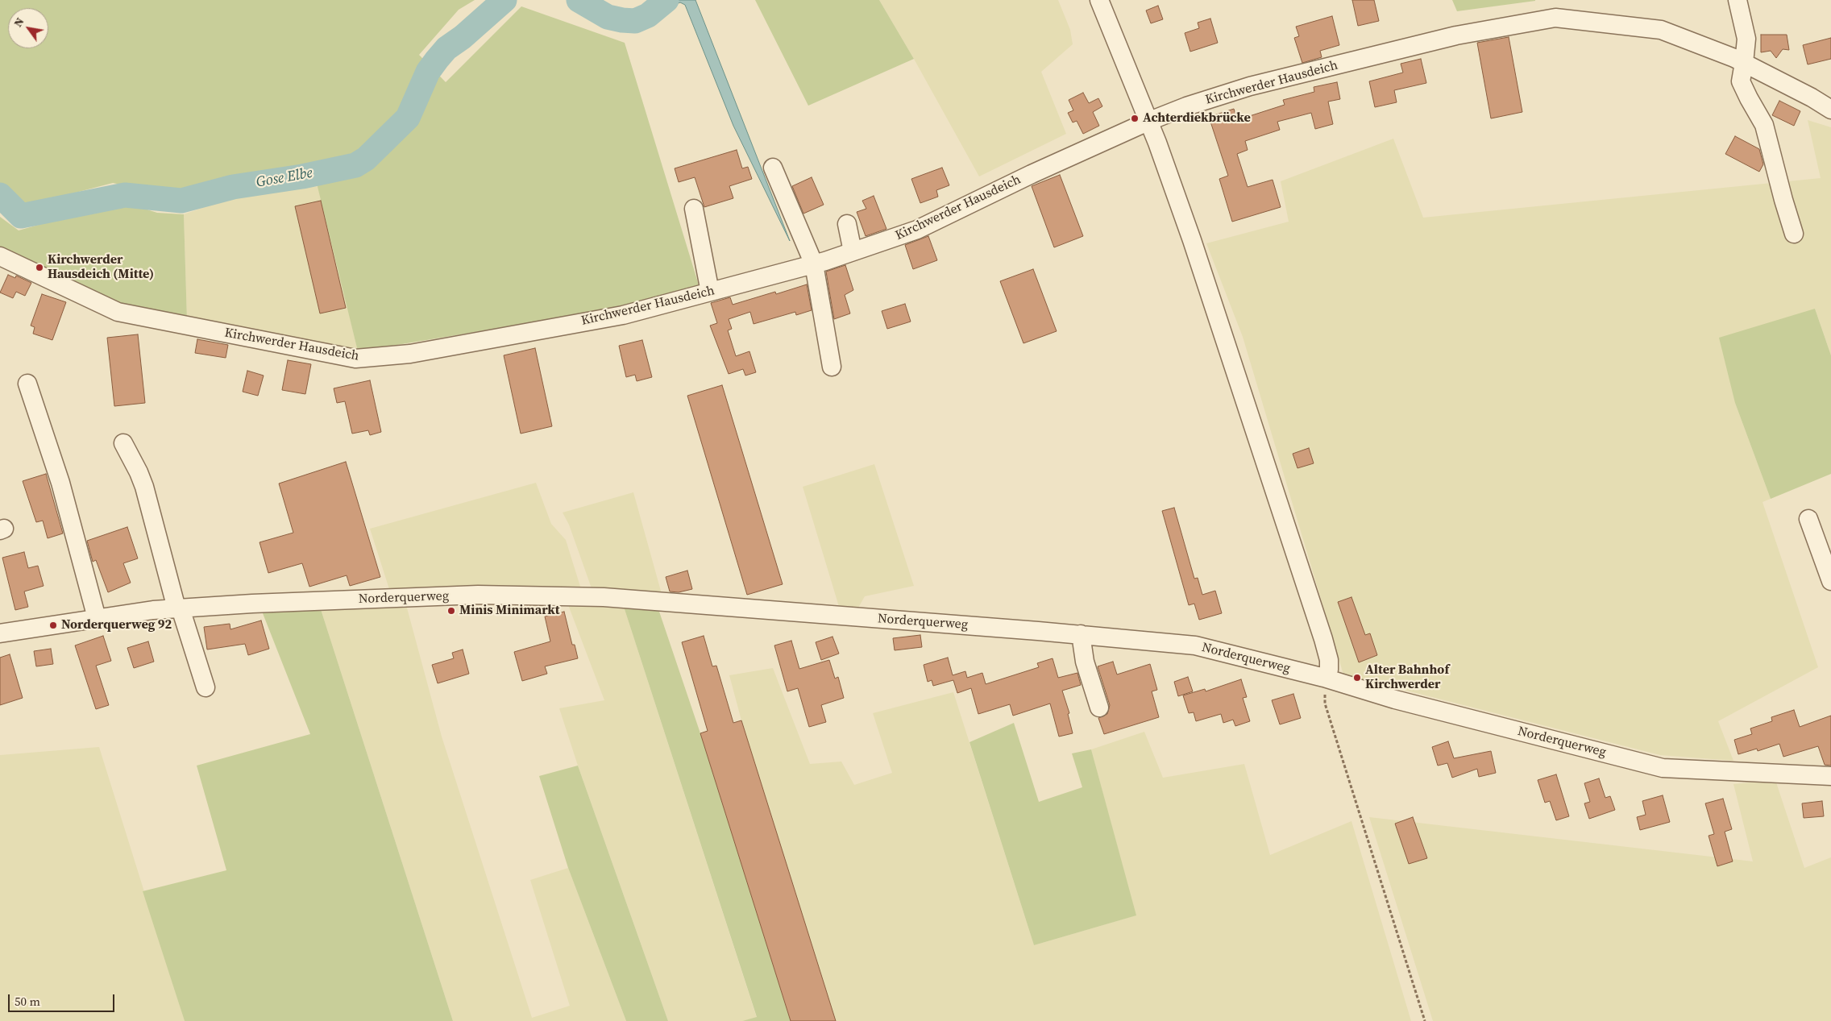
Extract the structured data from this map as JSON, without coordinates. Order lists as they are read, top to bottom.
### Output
{
  "streets": {
    "street": ["Kirchwerder Hausdeich", "Norderquerweg"]
  },
  "water": ["Gose Elbe"],
  "places": [
    "Achterdiekbrücke",
    "Kirchwerder Hausdeich (Mitte)",
    "Minis Minimarkt",
    "Norderquerweg 92",
    "Alter Bahnhof Kirchwerder"
  ],
  "scale_bar": "50 m",
  "north": "top left"
}
